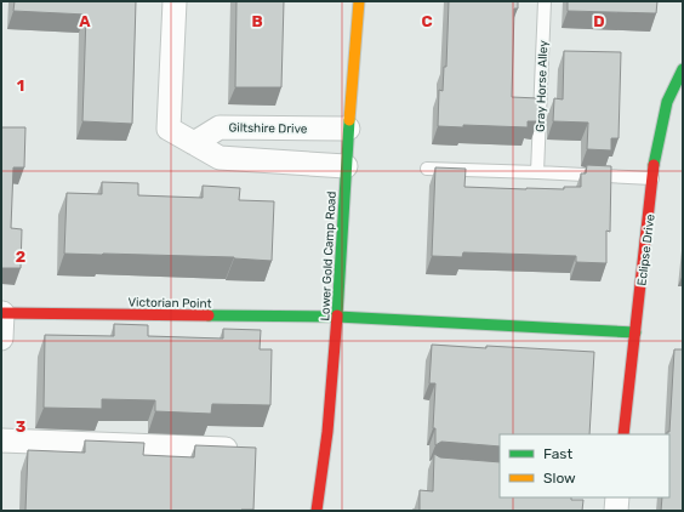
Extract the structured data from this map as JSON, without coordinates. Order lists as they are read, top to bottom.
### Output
{
  "streets": {
    "street": [
      "Giltshire Drive",
      "Eclipse Drive",
      "Lower Gold Camp Road",
      "Victorian Point"
    ],
    "lane": ["Gray Horse Alley"]
  },
  "crossings": [
    ["Giltshire Drive", "Lower Gold Camp Road"],
    ["Eclipse Drive", "Victorian Point"],
    ["Lower Gold Camp Road", "Victorian Point"]
  ],
  "legend": ["Fast", "Slow"],
  "grid": {
    "columns": [
      "A",
      "B",
      "C",
      "D"
    ],
    "rows": ["1", "2", "3"]
  }
}
